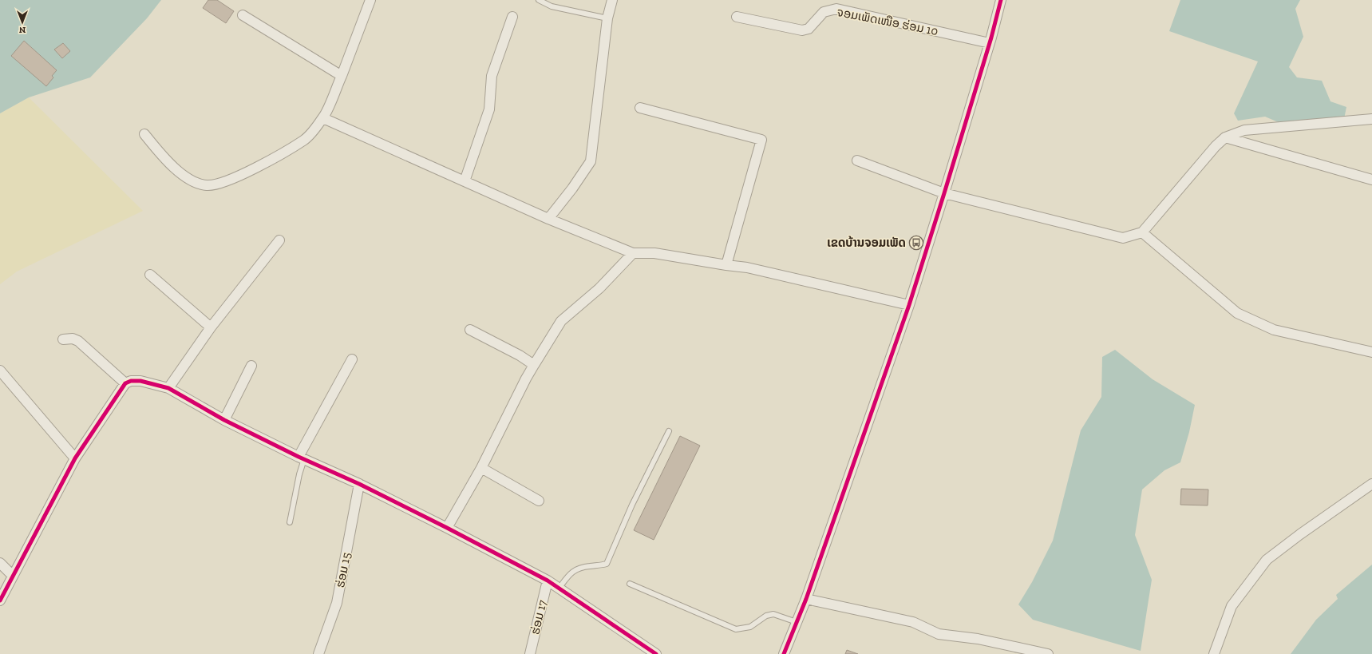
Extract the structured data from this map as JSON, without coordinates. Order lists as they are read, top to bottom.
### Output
{
  "streets": {
    "street": ["ຈອມເພັດເໜືອ ຮ່ອມ 10", "ຮ່ອມ 15", "ຮ່ອມ 17"]
  },
  "places": {
    "bus stop": ["ເຂດບ້ານຈອມເພັດ"]
  },
  "north": "bottom"
}
